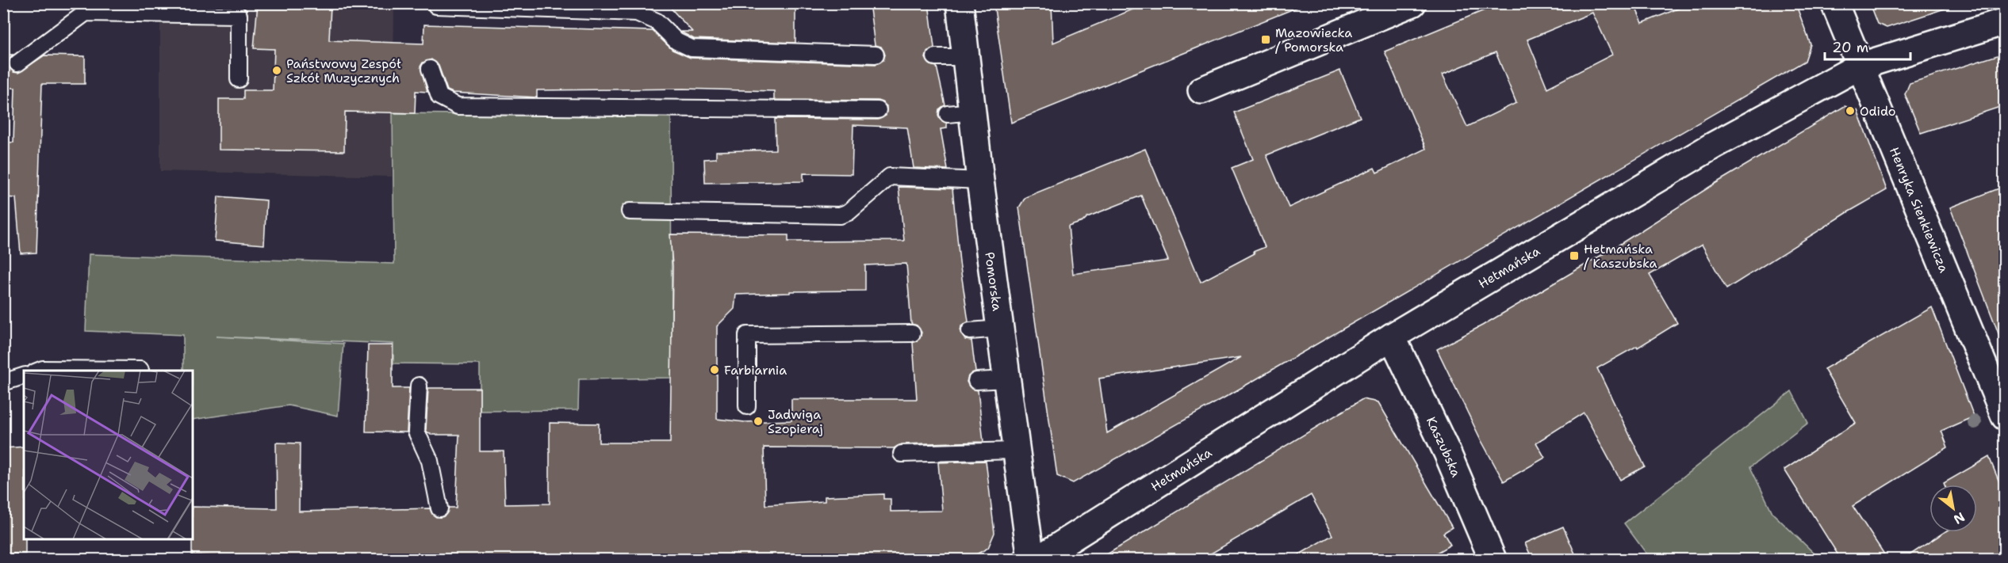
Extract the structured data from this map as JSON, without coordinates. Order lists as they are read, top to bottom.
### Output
{
  "streets": {
    "street": [
      "Henryka Sienkiewicza",
      "Hetmańska",
      "Pomorska",
      "Kaszubska"
    ]
  },
  "crossings": [
    ["Henryka Sienkiewicza", "Hetmańska"],
    ["Hetmańska", "Kaszubska"]
  ],
  "places": {
    "transit": ["Mazowiecka / Pomorska", "Hetmańska / Kaszubska"],
    "other": [
      "Państwowy Zespół Szkół Muzycznych",
      "Odido",
      "Farbiarnia",
      "Jadwiga Szopieraj"
    ]
  },
  "scale_bar": "20 m",
  "north": "bottom right"
}
